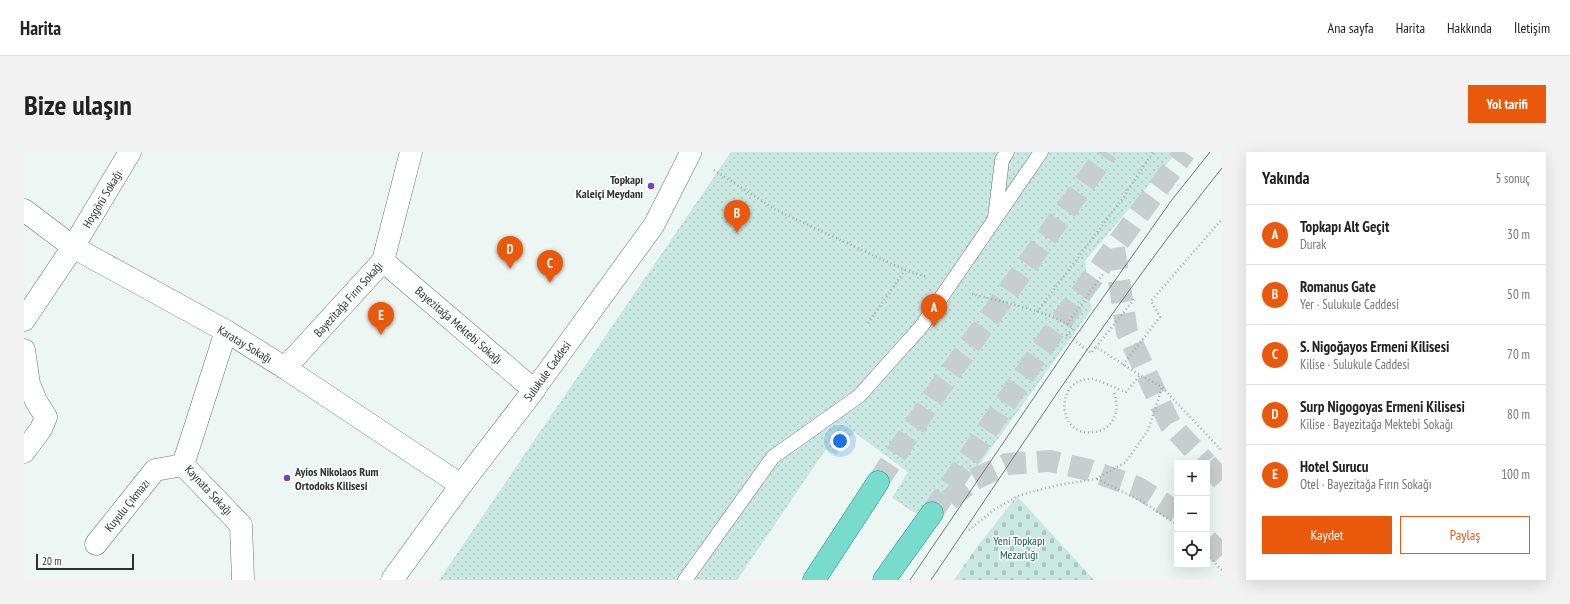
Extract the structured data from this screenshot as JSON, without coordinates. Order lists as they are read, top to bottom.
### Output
{
  "streets": {
    "street": [
      "Hoşgörü Sokağı",
      "Bayezitağa Fırın Sokağı",
      "Bayezitağa Mektebi Sokağı",
      "Karatay Sokağı",
      "Sulukule Caddesi",
      "Kaynata Sokağı",
      "Kuyulu Çıkmazı"
    ]
  },
  "crossings": [
    ["Hoşgörü Sokağı", "Karatay Sokağı"],
    ["Bayezitağa Fırın Sokağı", "Bayezitağa Mektebi Sokağı"],
    ["Bayezitağa Fırın Sokağı", "Karatay Sokağı"],
    ["Bayezitağa Mektebi Sokağı", "Sulukule Caddesi"],
    ["Karatay Sokağı", "Sulukule Caddesi"],
    ["Karatay Sokağı", "Kaynata Sokağı"],
    ["Kaynata Sokağı", "Kuyulu Çıkmazı"]
  ],
  "parks": ["Yeni Topkapı Mezarlığı"],
  "places": ["Topkapı Kaleiçi Meydanı", "Ayios Nikolaos Rum Ortodoks Kilisesi"],
  "scale_bar": "20 m",
  "page": {
    "header": "Harita",
    "nav": [
      "Ana sayfa",
      "Harita",
      "Hakkında",
      "İletişim"
    ],
    "buttons": [
      "Yol tarifi",
      ["Kaydet", "Paylaş"]
    ],
    "title": "Bize ulaşın",
    "heading": ["Yakında", "5 sonuç"],
    "pins": [
      "B",
      "D",
      "C",
      "A",
      "E"
    ],
    "list": [
      {
        "mark": "A",
        "name": "Topkapı Alt Geçit",
        "note": "Durak",
        "value": "30 m"
      },
      {
        "mark": "B",
        "name": "Romanus Gate",
        "note": "Yer · Sulukule Caddesi",
        "value": "50 m"
      },
      {
        "mark": "C",
        "name": "S. Nigoğayos Ermeni Kilisesi",
        "note": "Kilise · Sulukule Caddesi",
        "value": "70 m"
      },
      {
        "mark": "D",
        "name": "Surp Nigogoyas Ermeni Kilisesi",
        "note": "Kilise · Bayezitağa Mektebi Sokağı",
        "value": "80 m"
      },
      {
        "mark": "E",
        "name": "Hotel Surucu",
        "note": "Otel · Bayezitağa Fırın Sokağı",
        "value": "100 m"
      }
    ],
    "map_buttons": ["+", "−"],
    "scale": "20 m"
  }
}
